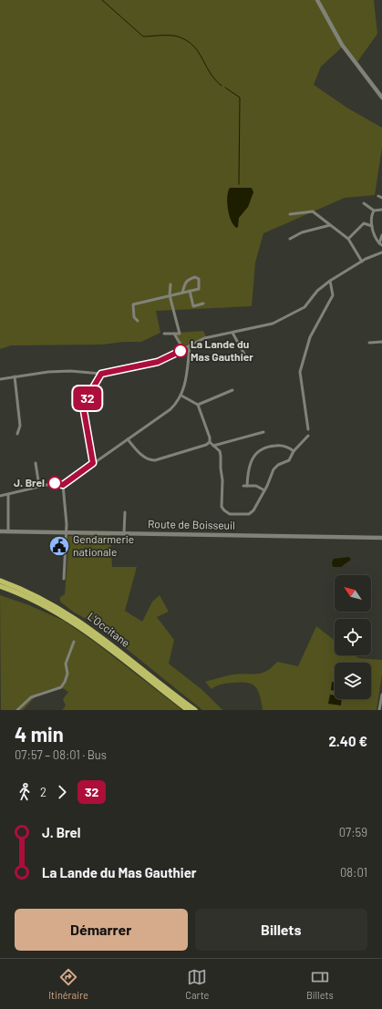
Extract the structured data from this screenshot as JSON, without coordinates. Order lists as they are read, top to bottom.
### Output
{
  "streets": {
    "highway": ["L'Occitane"],
    "main road": ["Route de Boisseuil"]
  },
  "places": {
    "other": ["La Lande du Mas Gauthier", "J. Brel"],
    "public building": ["Gendarmerie nationale"]
  },
  "lines": ["bus line 32"],
  "north": "top left",
  "page": {
    "on_map": "32",
    "heading": ["4 min", "07:57 – 08:01 · Bus", "2.40 €"],
    "legs": ["2", "32"],
    "list": [
      {
        "name": "J. Brel",
        "value": "07:59"
      },
      {
        "name": "La Lande du Mas Gauthier",
        "value": "08:01"
      }
    ],
    "buttons": ["Démarrer", "Billets"],
    "tabs": ["Itinéraire", "Carte", "Billets"]
  }
}
